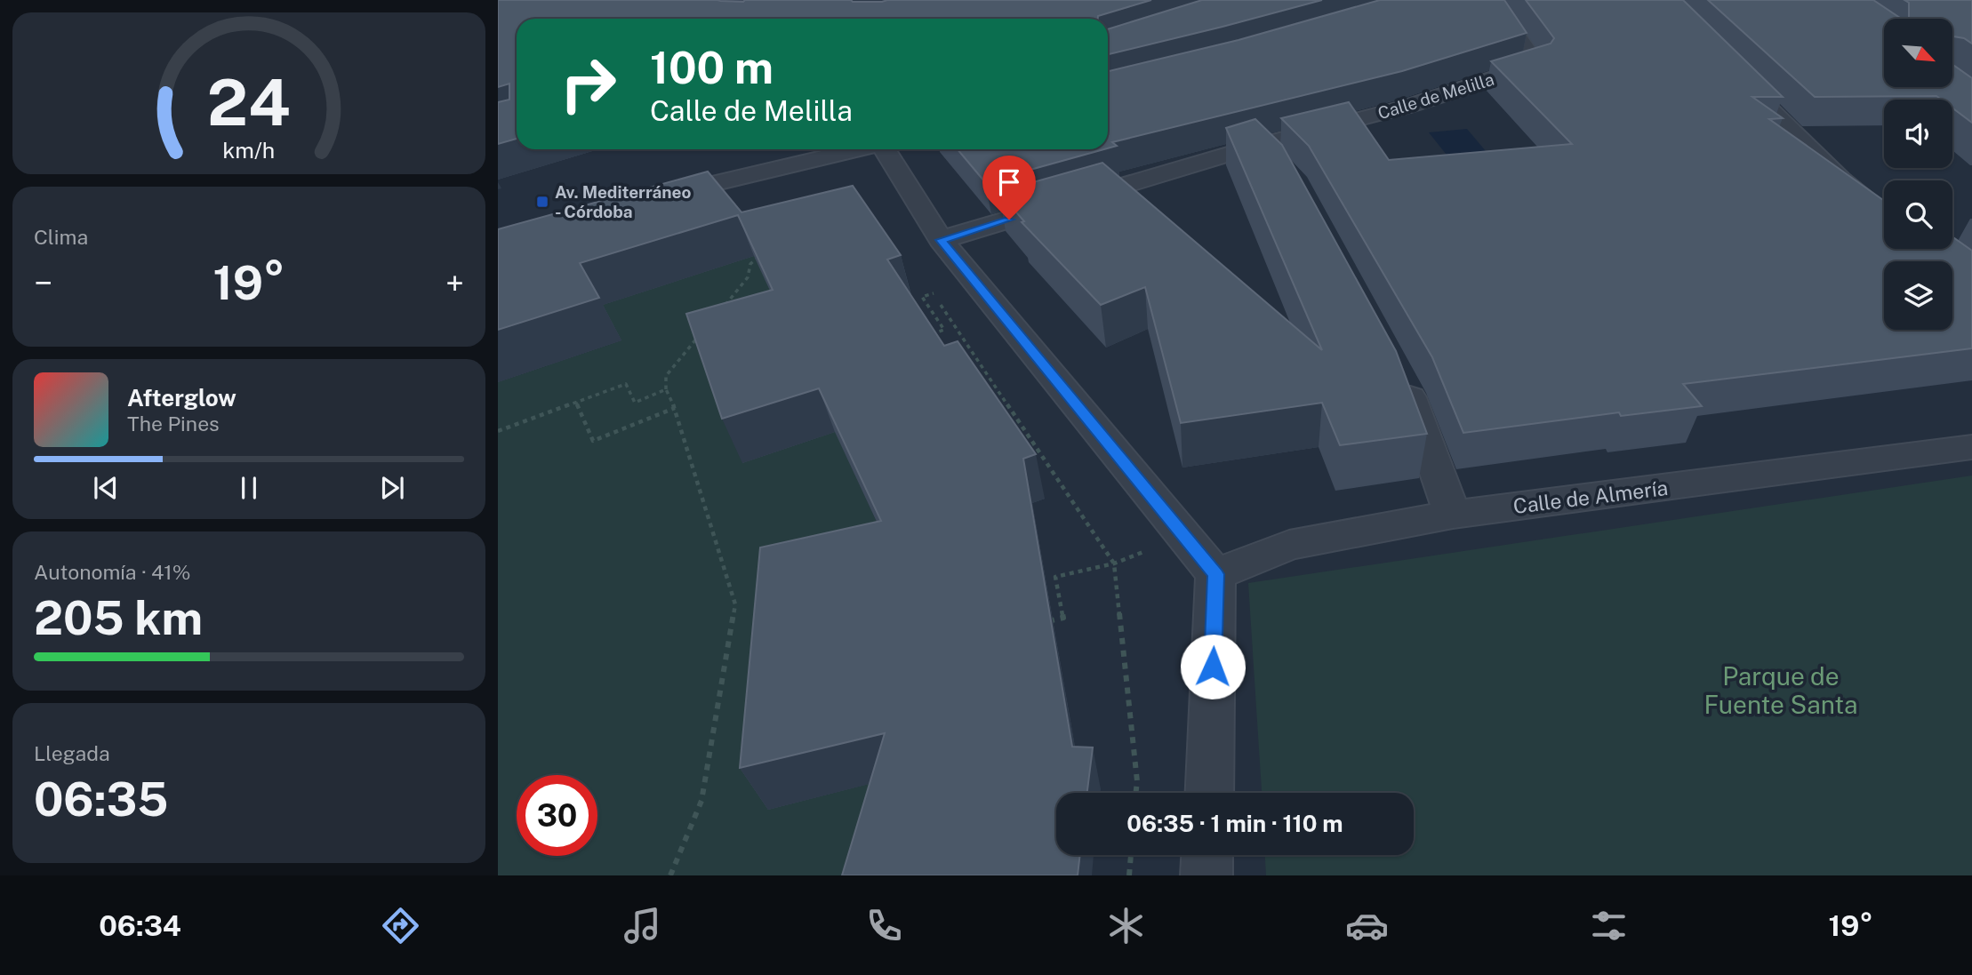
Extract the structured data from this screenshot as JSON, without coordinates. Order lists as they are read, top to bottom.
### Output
{
  "streets": {
    "street": ["Calle de Melilla", "Calle de Almería"]
  },
  "parks": ["Parque de Fuente Santa"],
  "places": {
    "transit": ["Av. Mediterráneo - Córdoba"]
  },
  "north": "bottom right",
  "page": {
    "turn": ["100 m", "Calle de Melilla"],
    "tile": [
      "Clima",
      ["Autonomía · 41%", "205 km"],
      ["Llegada", "06:35"]
    ],
    "heat": ["−", "19°", "+"],
    "song": ["Afterglow", "The Pines"],
    "limit": "30",
    "trip": "06:35 · 1 min · 110 m",
    "tabs": ["06:34", "19°"],
    "gauge": ["24", "km/h"]
  }
}
